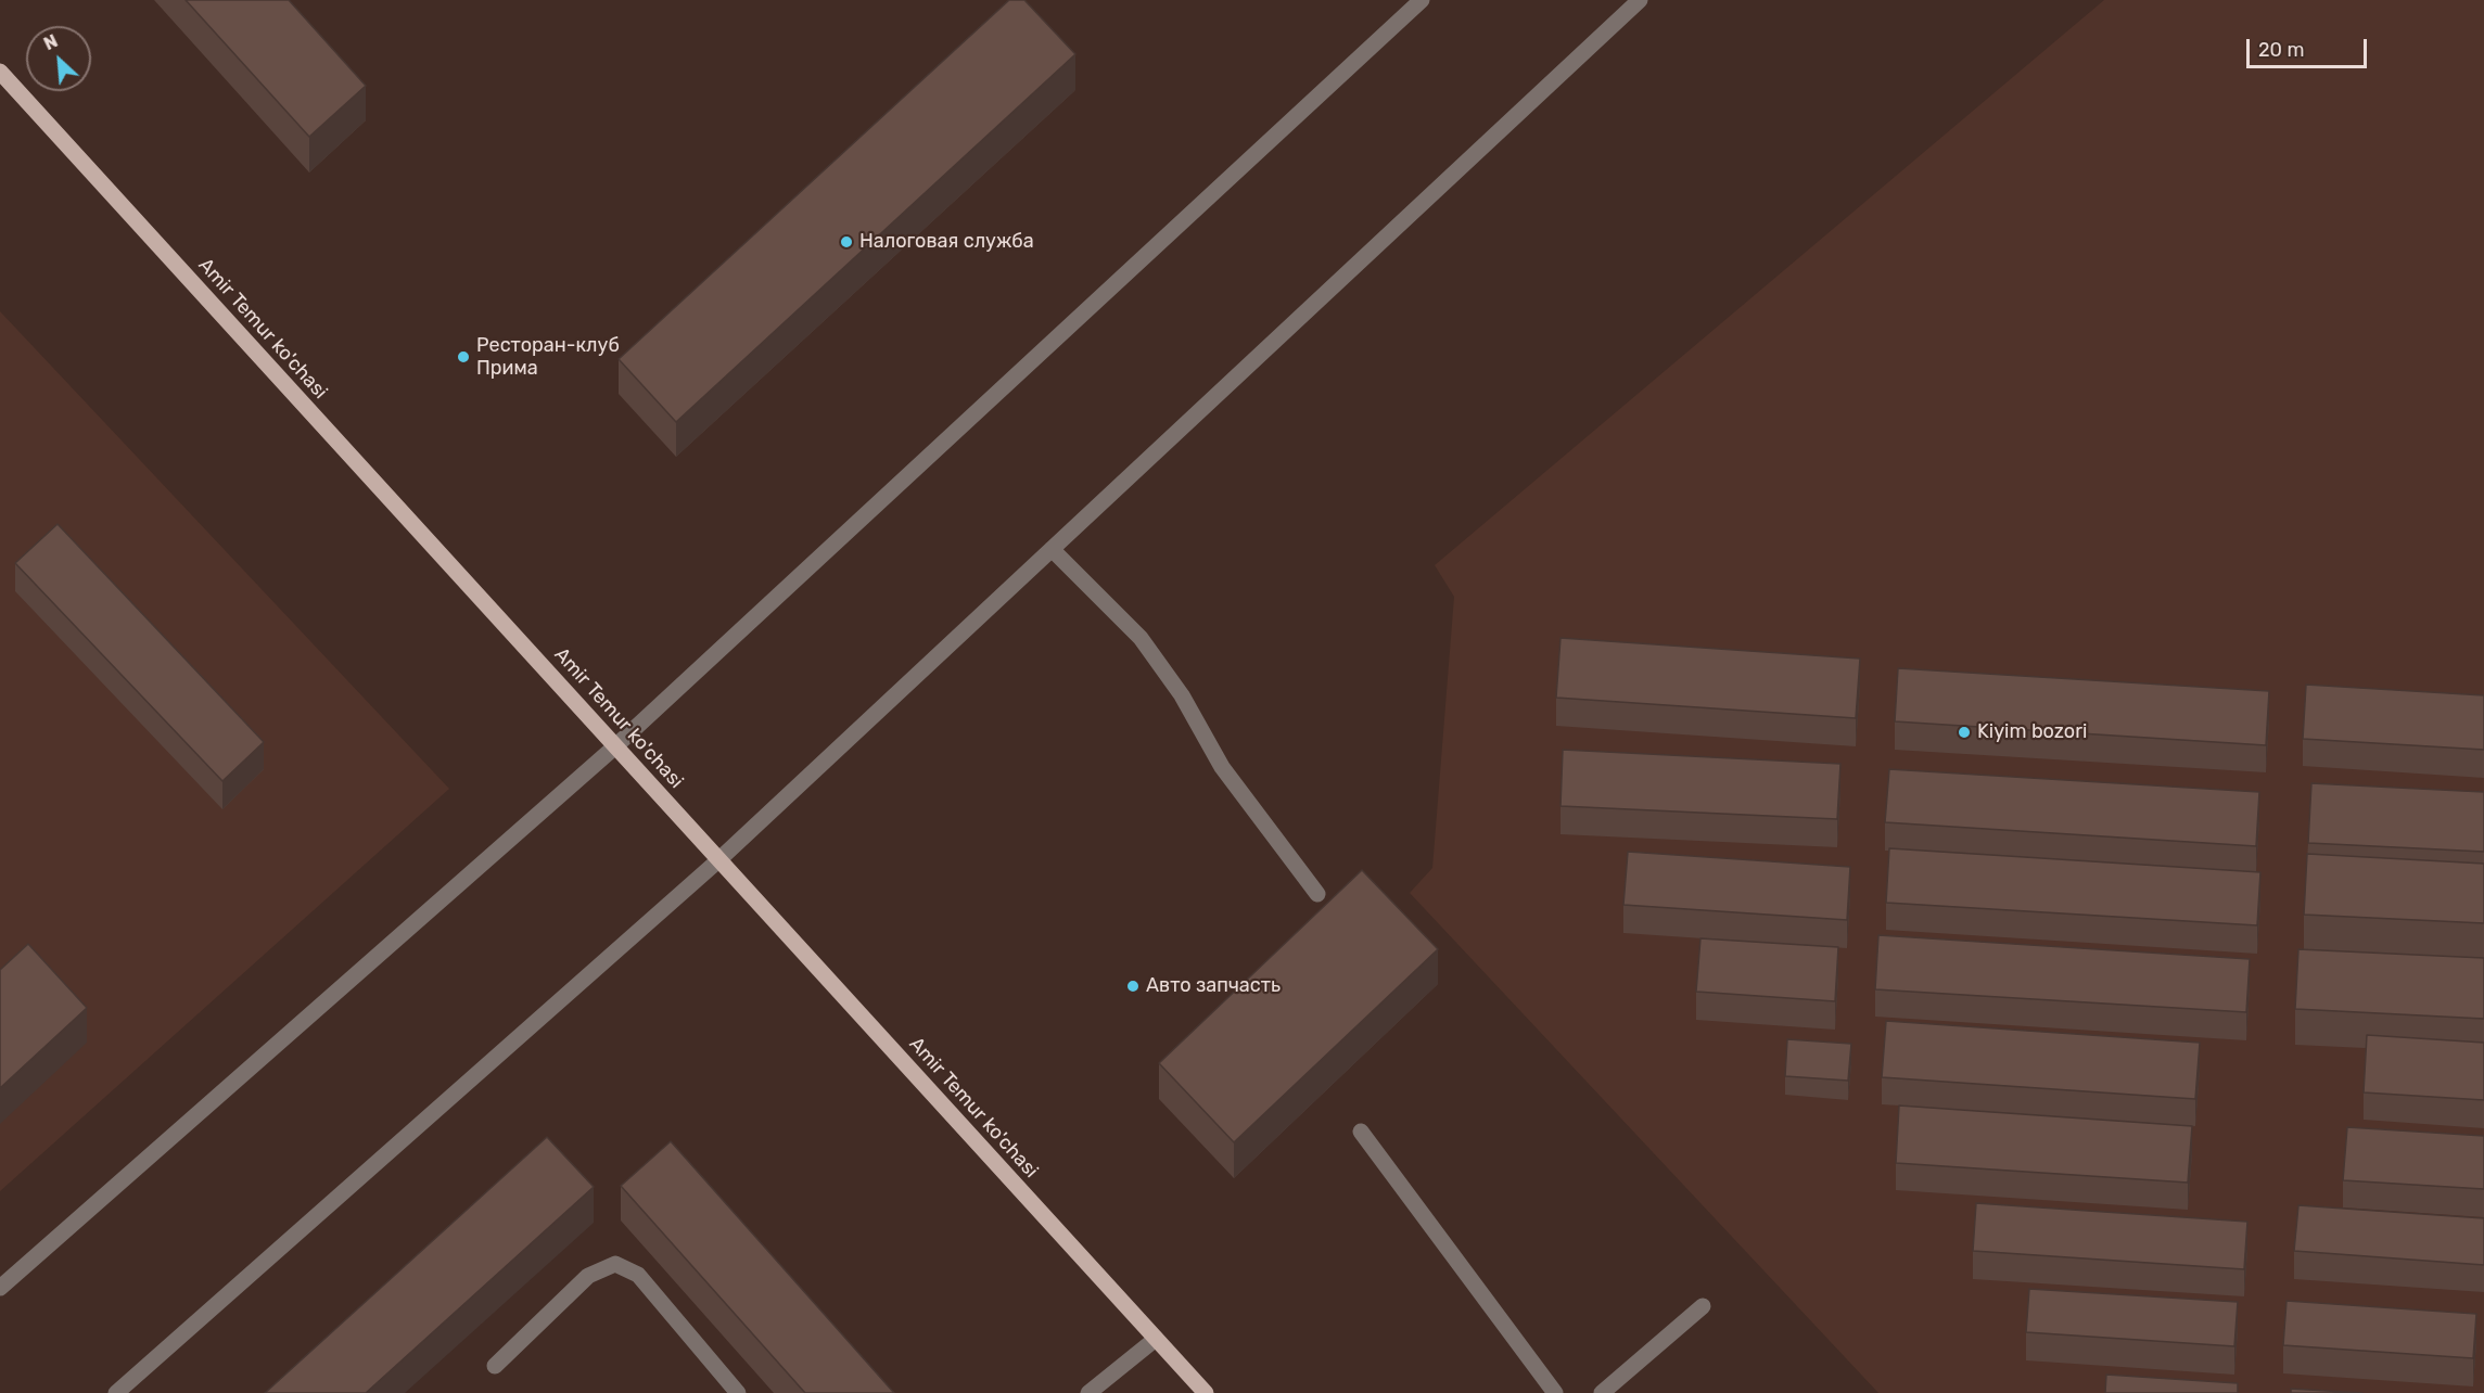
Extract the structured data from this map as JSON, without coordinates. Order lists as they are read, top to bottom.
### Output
{
  "streets": {
    "main road": ["Amir Temur ko'chasi"]
  },
  "places": [
    "Налоговая служба",
    "Ресторан-клуб Прима",
    "Kiyim bozori",
    "Авто запчасть"
  ],
  "scale_bar": "20 m",
  "north": "top left"
}
